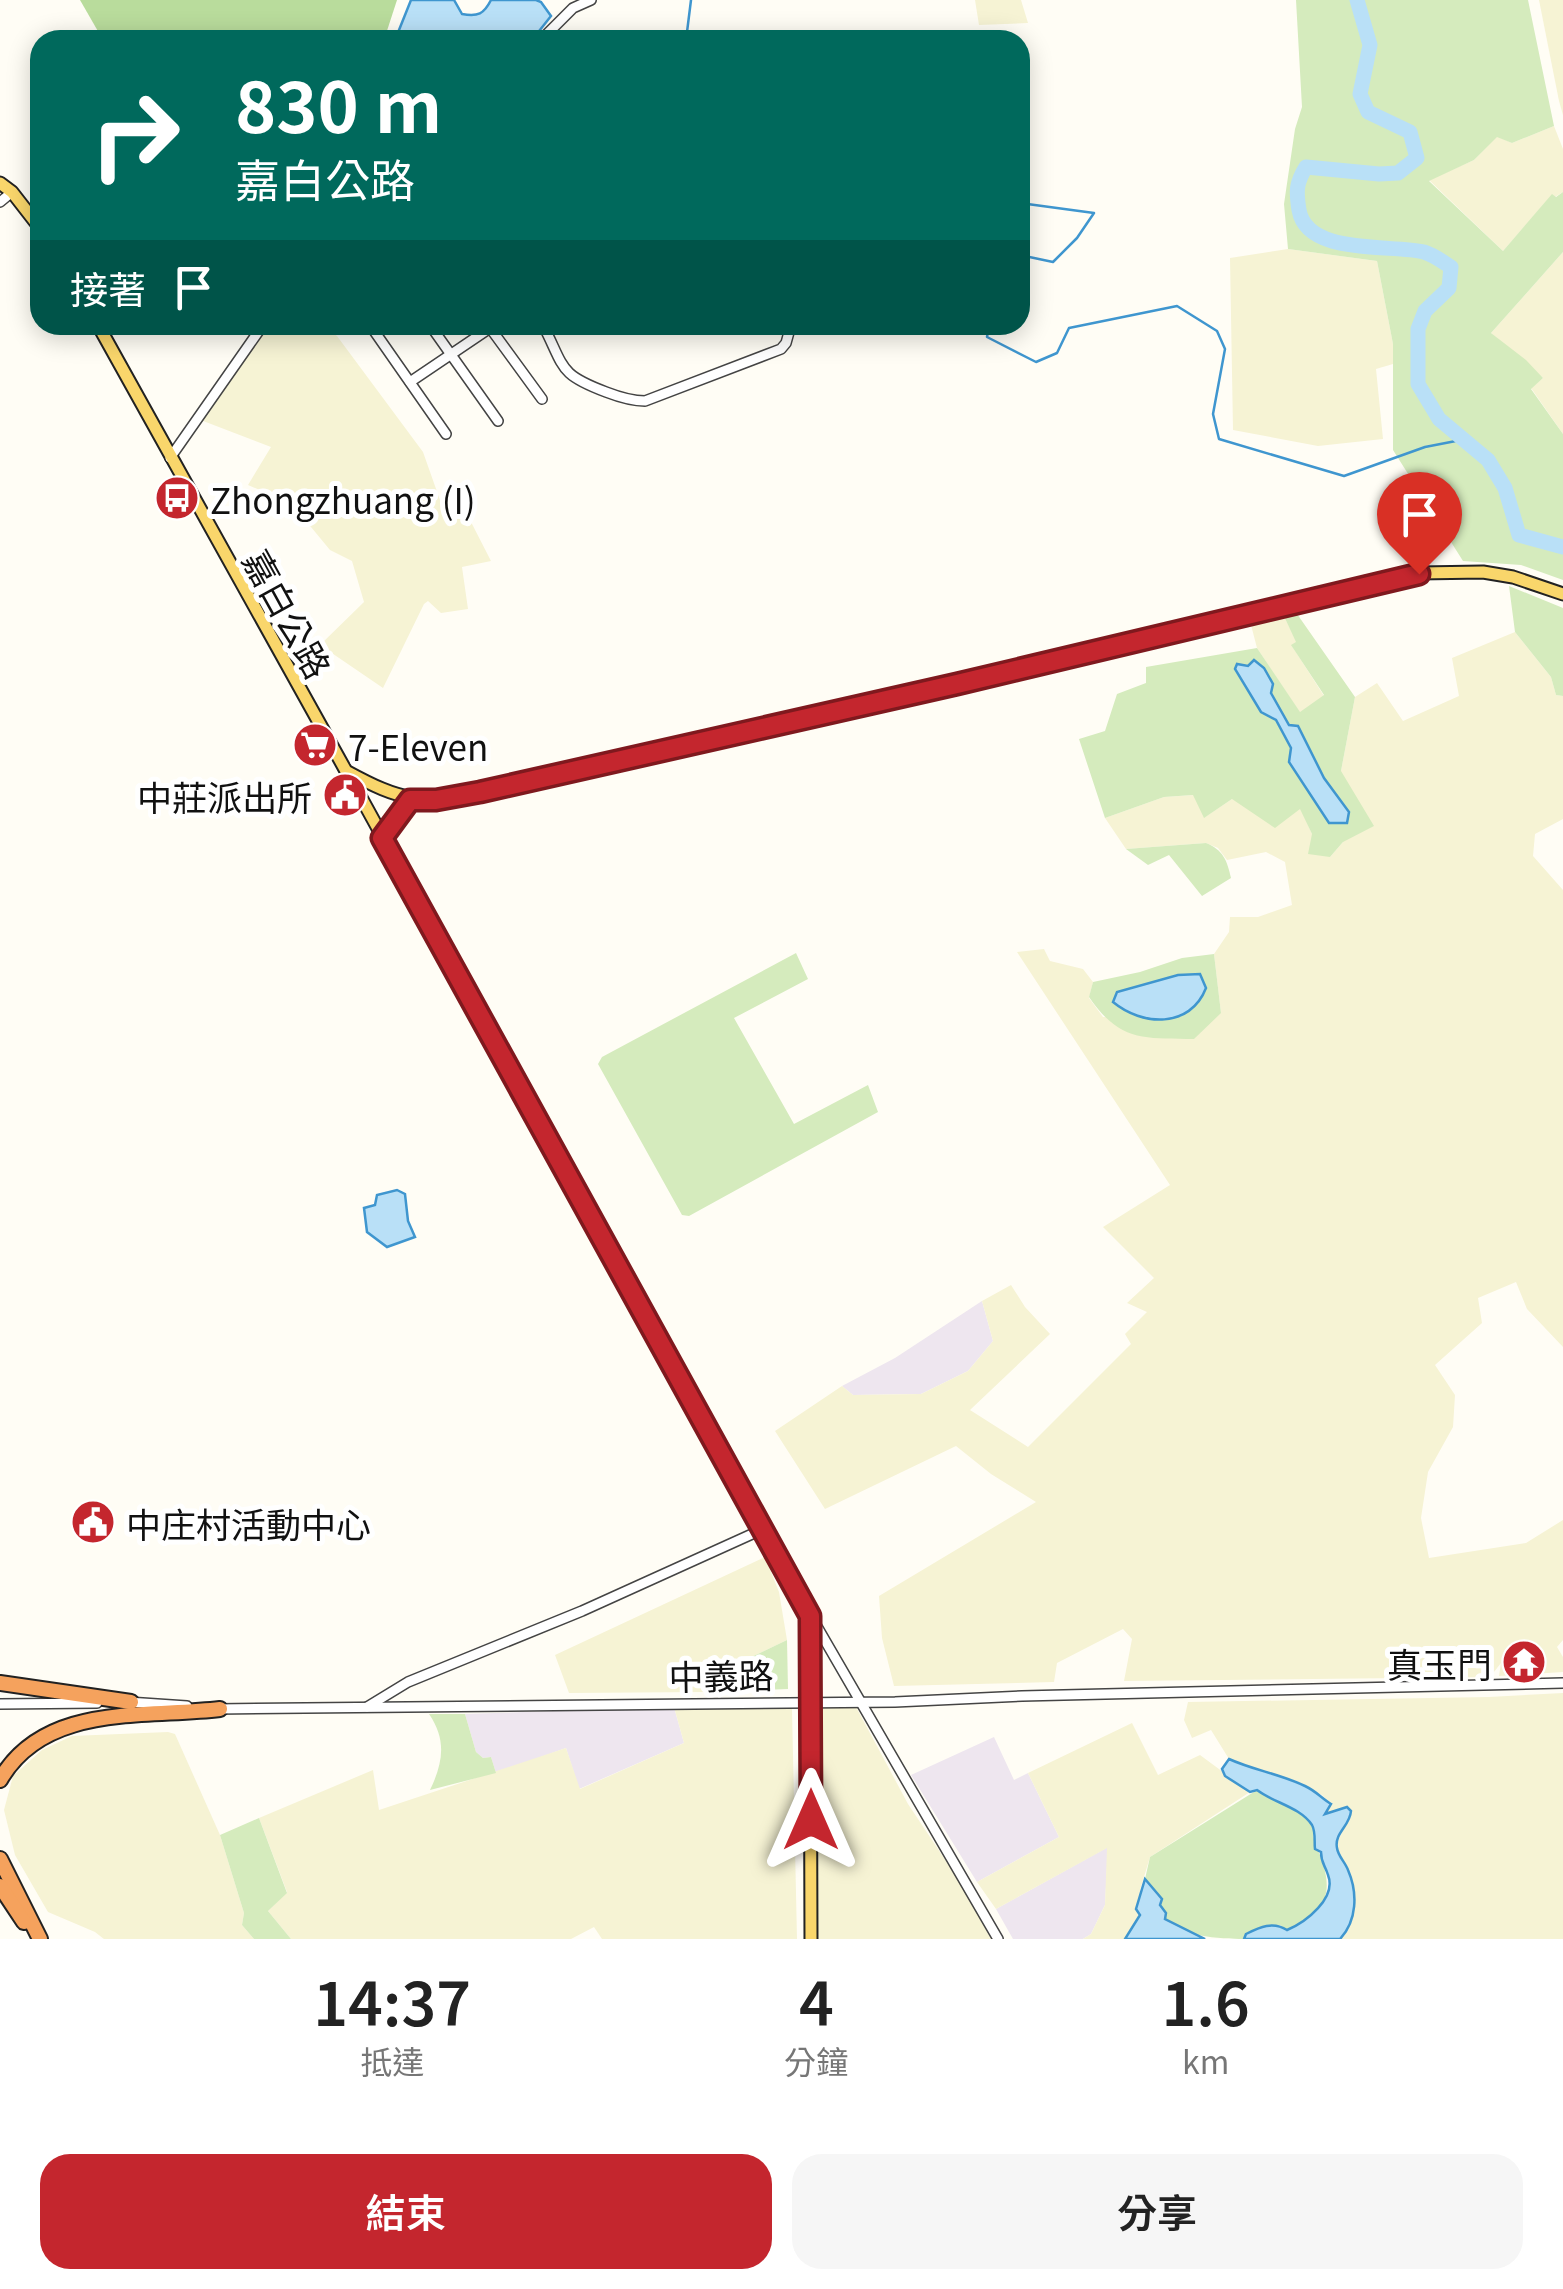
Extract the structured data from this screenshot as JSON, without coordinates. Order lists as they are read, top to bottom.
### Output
{
  "streets": {
    "main road": ["嘉白公路"],
    "street": ["中義路"]
  },
  "places": {
    "bus stop": ["Zhongzhuang (I)"],
    "supermarket": ["7-Eleven"],
    "public building": ["中莊派出所", "中庄村活動中心"],
    "temple": ["真玉門"]
  },
  "page": {
    "turn": ["830 m", "嘉白公路"],
    "then": "接著",
    "eta": [
      "14:37",
      "抵達",
      "4",
      "分鐘",
      "1.6",
      "km"
    ],
    "buttons": ["結束", "分享"]
  }
}
